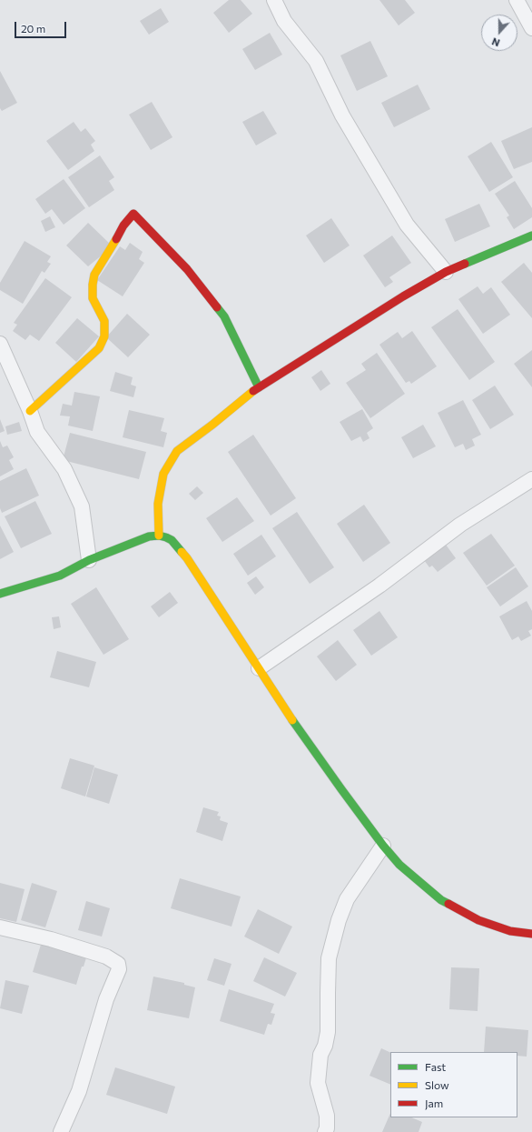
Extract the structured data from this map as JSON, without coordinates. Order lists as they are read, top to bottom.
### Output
{
  "legend": ["Fast", "Slow", "Jam"],
  "scale_bar": "20 m",
  "north": "bottom"
}
